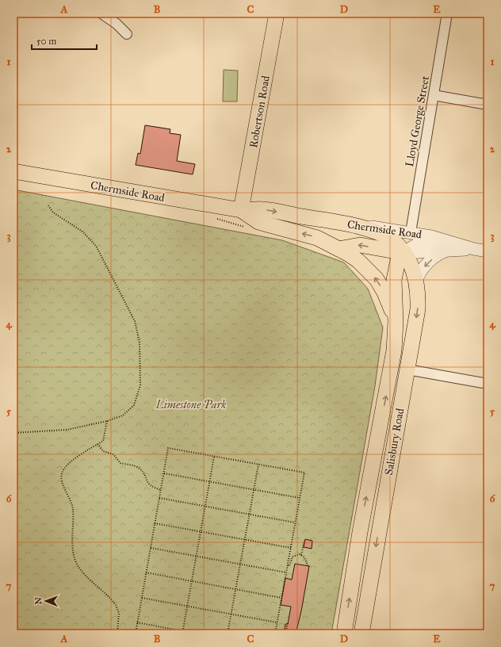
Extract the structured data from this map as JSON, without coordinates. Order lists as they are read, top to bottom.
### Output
{
  "streets": {
    "main road": ["Robertson Road", "Chermside Road", "Salisbury Road"],
    "street": ["Lloyd George Street"]
  },
  "crossings": [
    ["Robertson Road", "Chermside Road"],
    ["Lloyd George Street", "Chermside Road"],
    ["Chermside Road", "Salisbury Road"]
  ],
  "parks": ["Limestone Park"],
  "scale_bar": "50 m",
  "north": "left",
  "grid": {
    "columns": [
      "A",
      "B",
      "C",
      "D",
      "E"
    ],
    "rows": [
      "1",
      "2",
      "3",
      "4",
      "5",
      "6",
      "7"
    ]
  }
}
